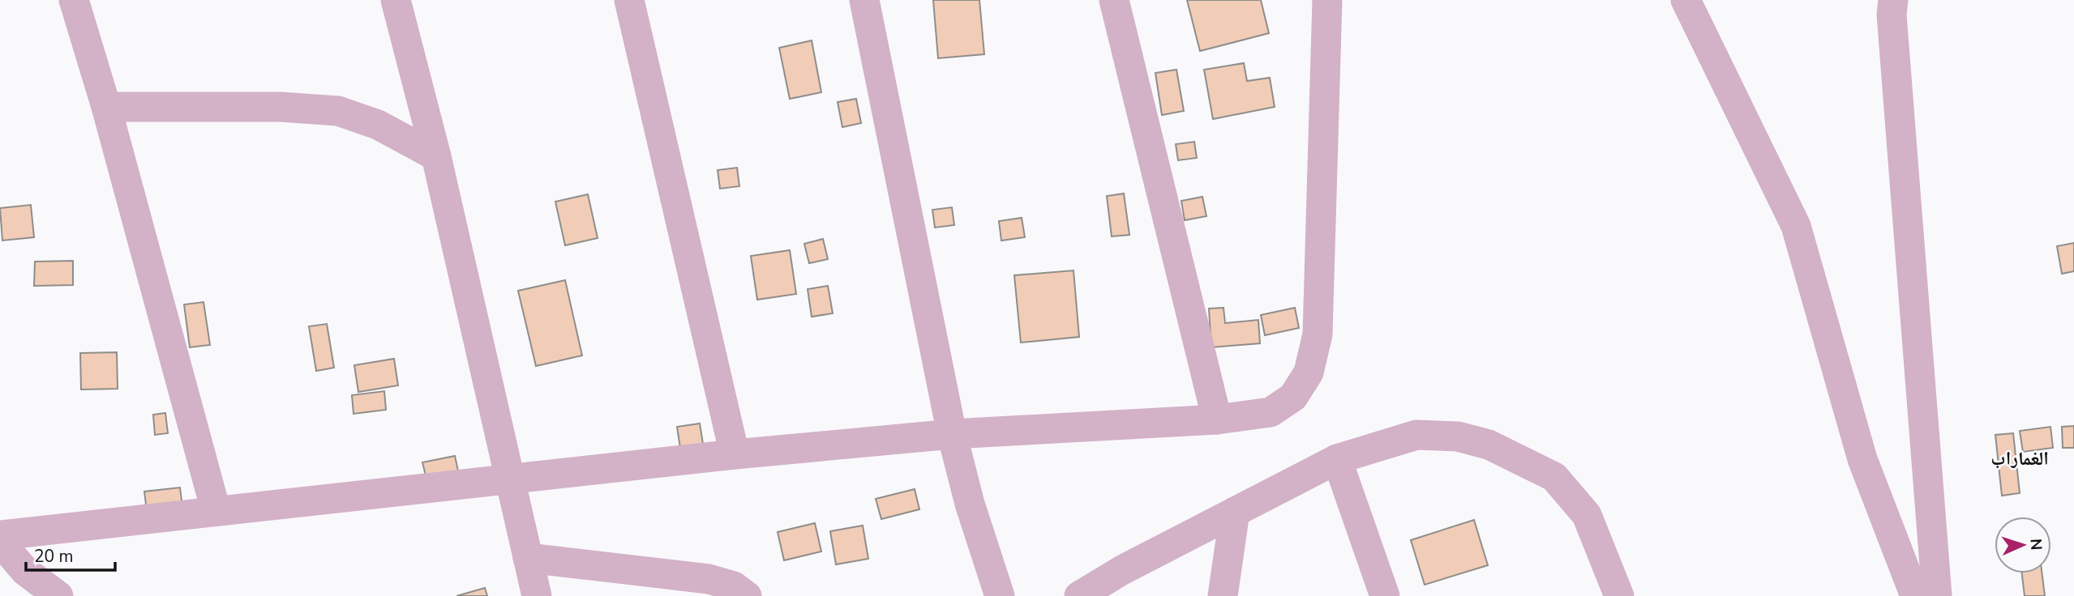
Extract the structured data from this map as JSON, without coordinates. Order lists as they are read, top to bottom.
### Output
{
  "districts": ["الغماراب"],
  "scale_bar": "20 m",
  "north": "right"
}
